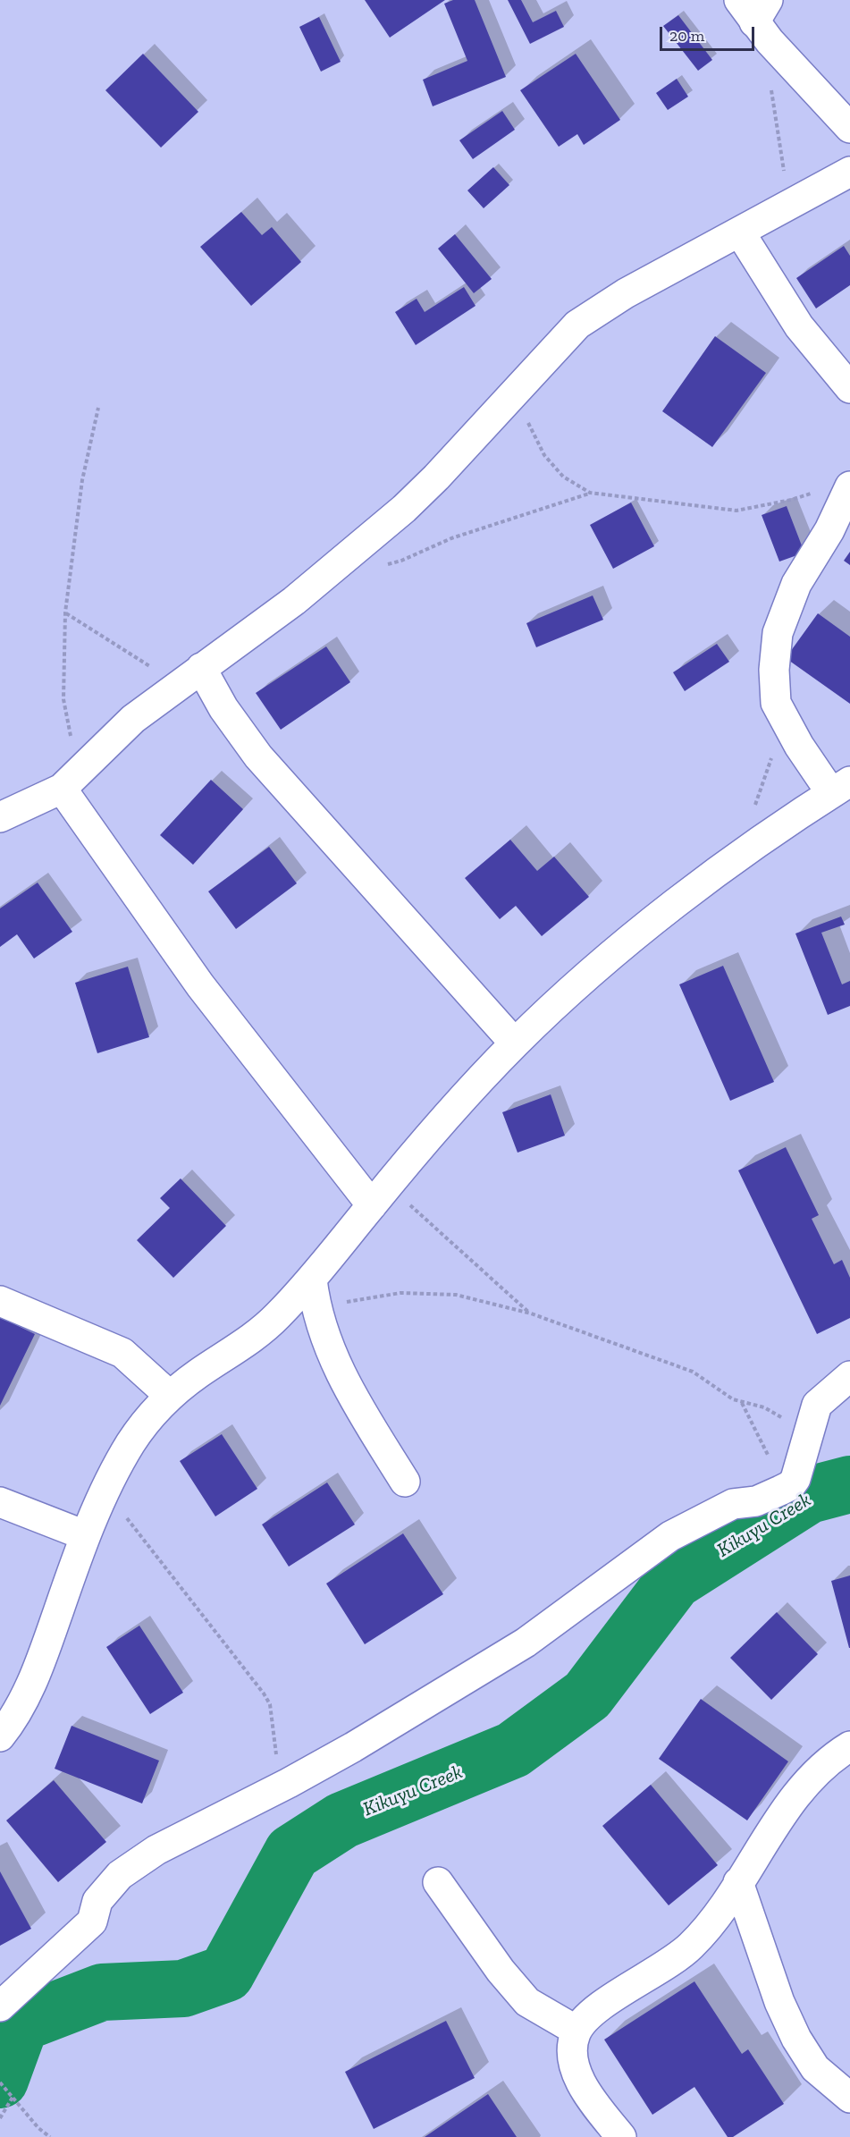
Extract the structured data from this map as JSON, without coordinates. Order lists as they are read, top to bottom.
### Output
{
  "water": ["Kikuyu Creek"],
  "scale_bar": "20 m"
}
